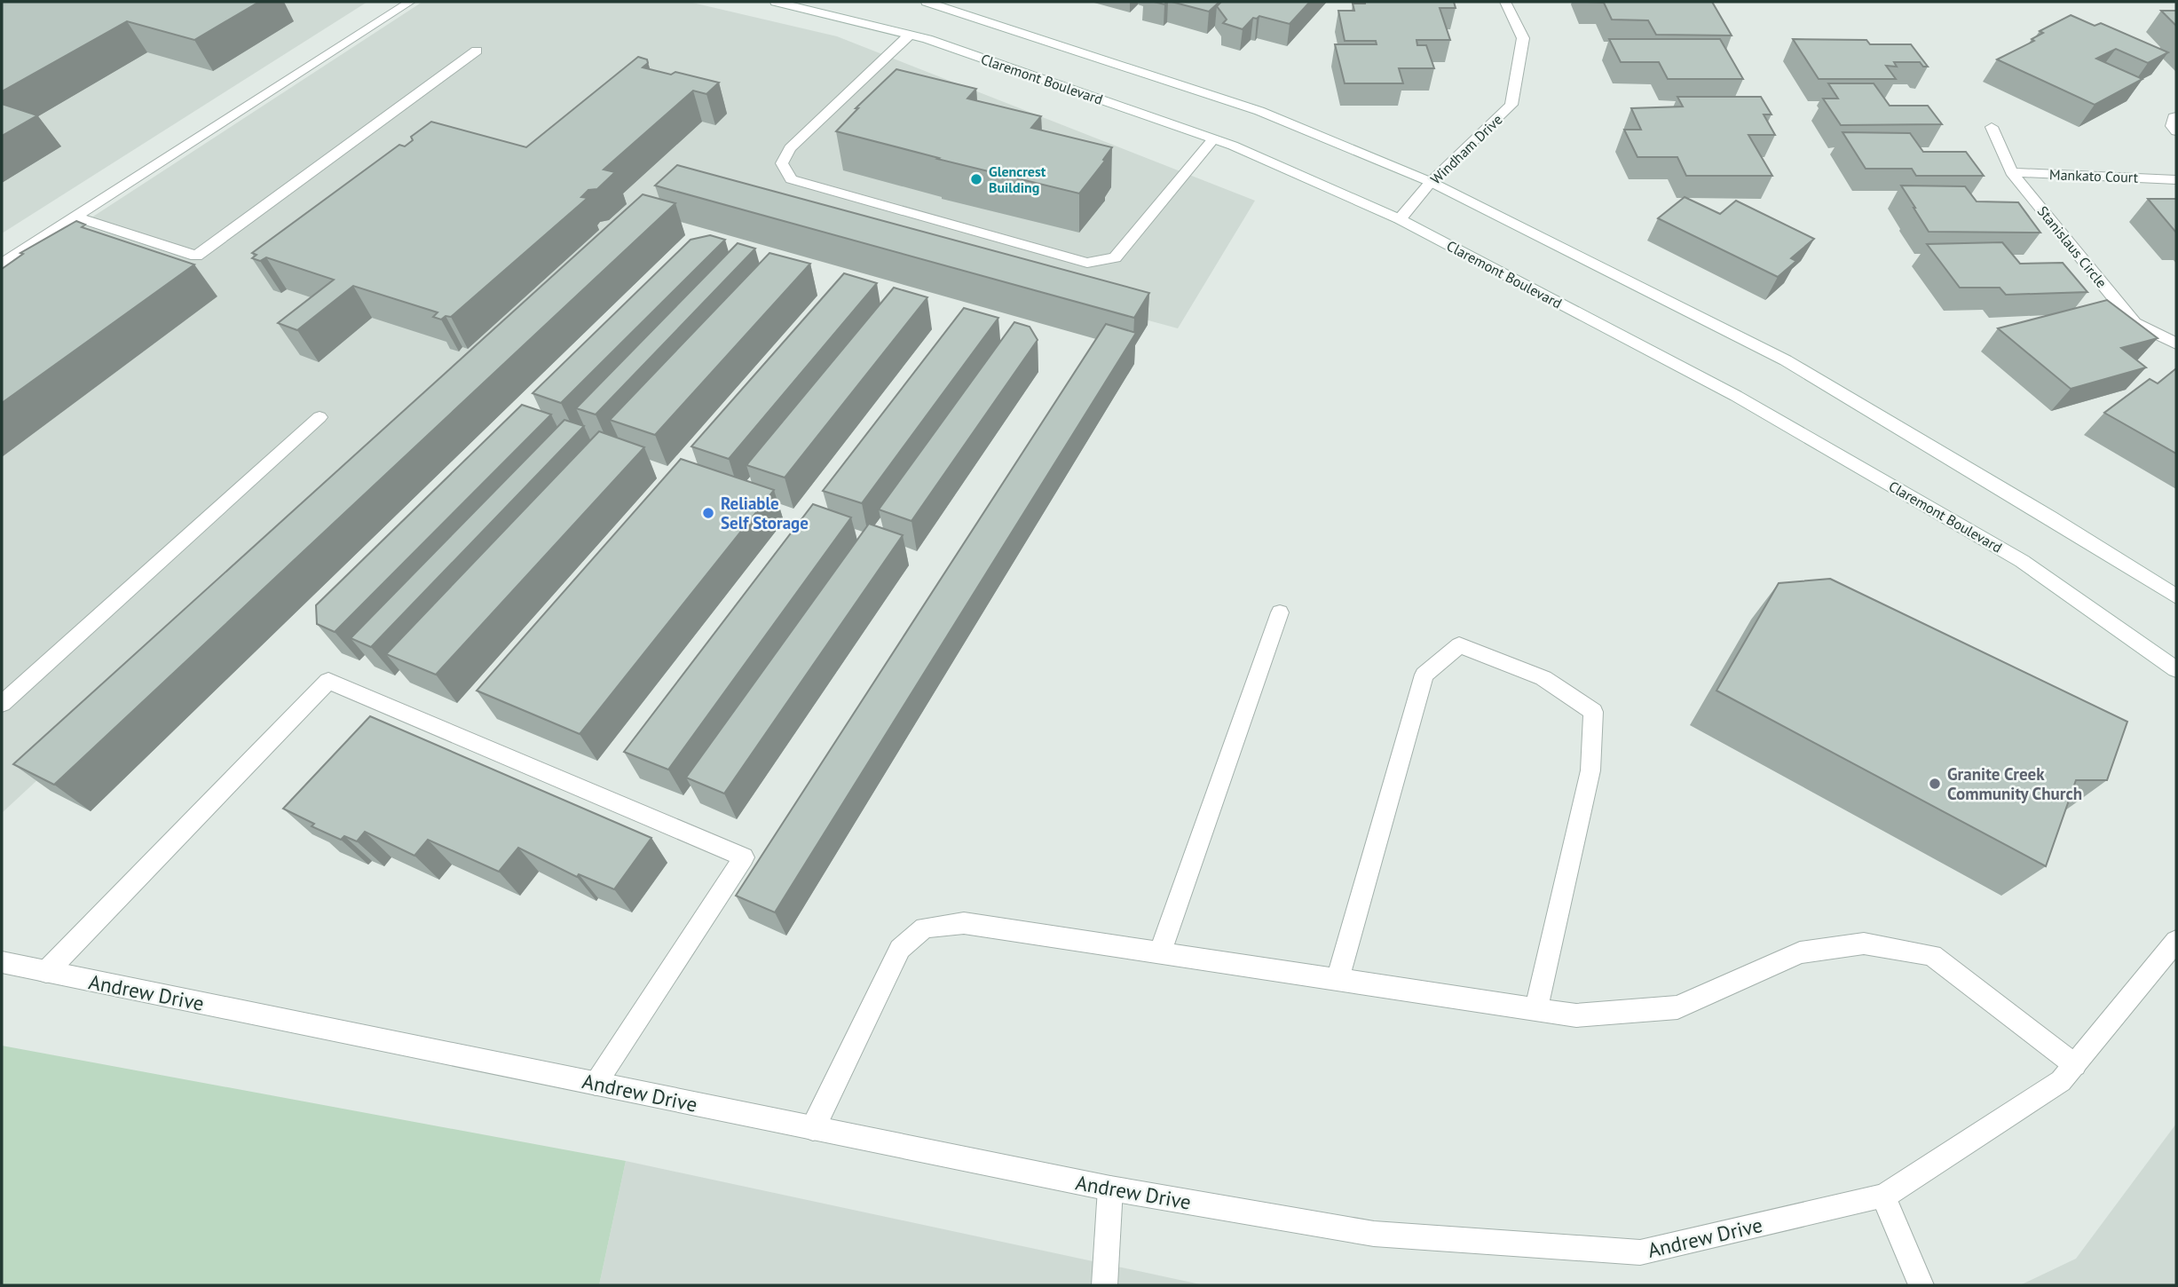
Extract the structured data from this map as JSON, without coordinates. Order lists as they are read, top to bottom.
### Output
{
  "streets": {
    "main road": [
      "Claremont Boulevard",
      "Windham Drive",
      "Mankato Court",
      "Stanislaus Circle",
      "Andrew Drive"
    ]
  },
  "crossings": [
    ["Claremont Boulevard", "Windham Drive"],
    ["Mankato Court", "Stanislaus Circle"]
  ],
  "places": ["Glencrest Building", "Reliable Self Storage", "Granite Creek Community Church"]
}
